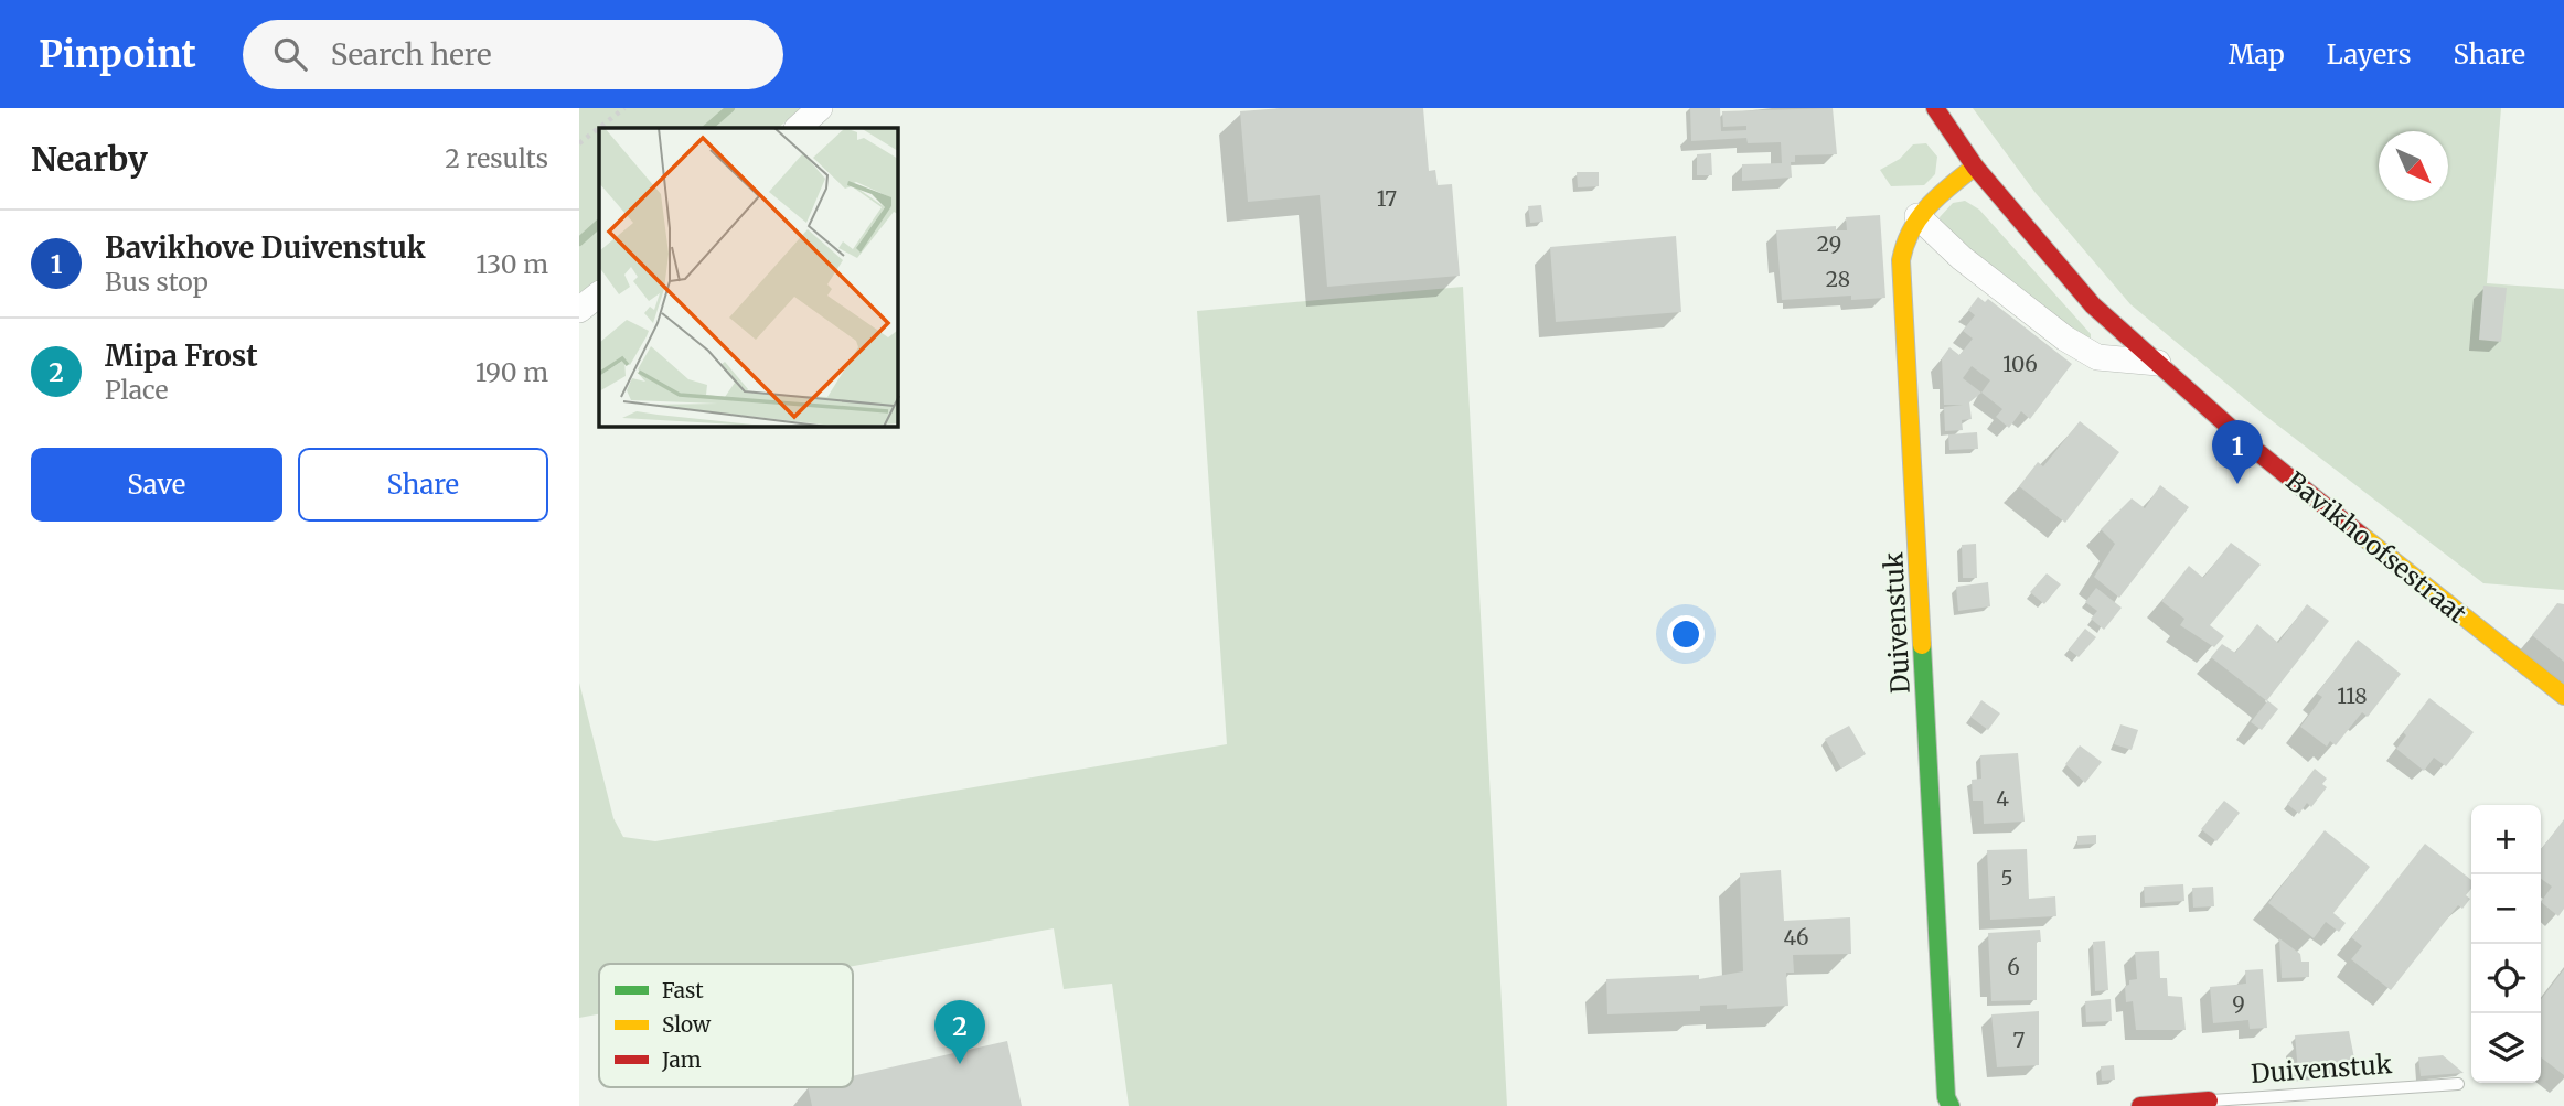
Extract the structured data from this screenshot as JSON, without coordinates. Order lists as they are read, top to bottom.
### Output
{
  "streets": {
    "street": ["Bavikhoofsestraat", "Duivenstuk"]
  },
  "crossings": [
    ["Bavikhoofsestraat", "Duivenstuk"]
  ],
  "house_numbers": [
    "17",
    "29",
    "28",
    "106",
    "118",
    "4",
    "5",
    "46",
    "6",
    "9",
    "7"
  ],
  "legend": ["Fast", "Slow", "Jam"],
  "north": "bottom right",
  "page": {
    "header": "Pinpoint",
    "search": "Search here",
    "nav": ["Map", "Layers", "Share"],
    "heading": ["Nearby", "2 results"],
    "list": [
      {
        "mark": "1",
        "name": "Bavikhove Duivenstuk",
        "note": "Bus stop",
        "value": "130 m"
      },
      {
        "mark": "2",
        "name": "Mipa Frost",
        "note": "Place",
        "value": "190 m"
      }
    ],
    "pins": ["1", "2"],
    "buttons": ["Save", "Share"],
    "map_buttons": ["+", "−"]
  }
}
